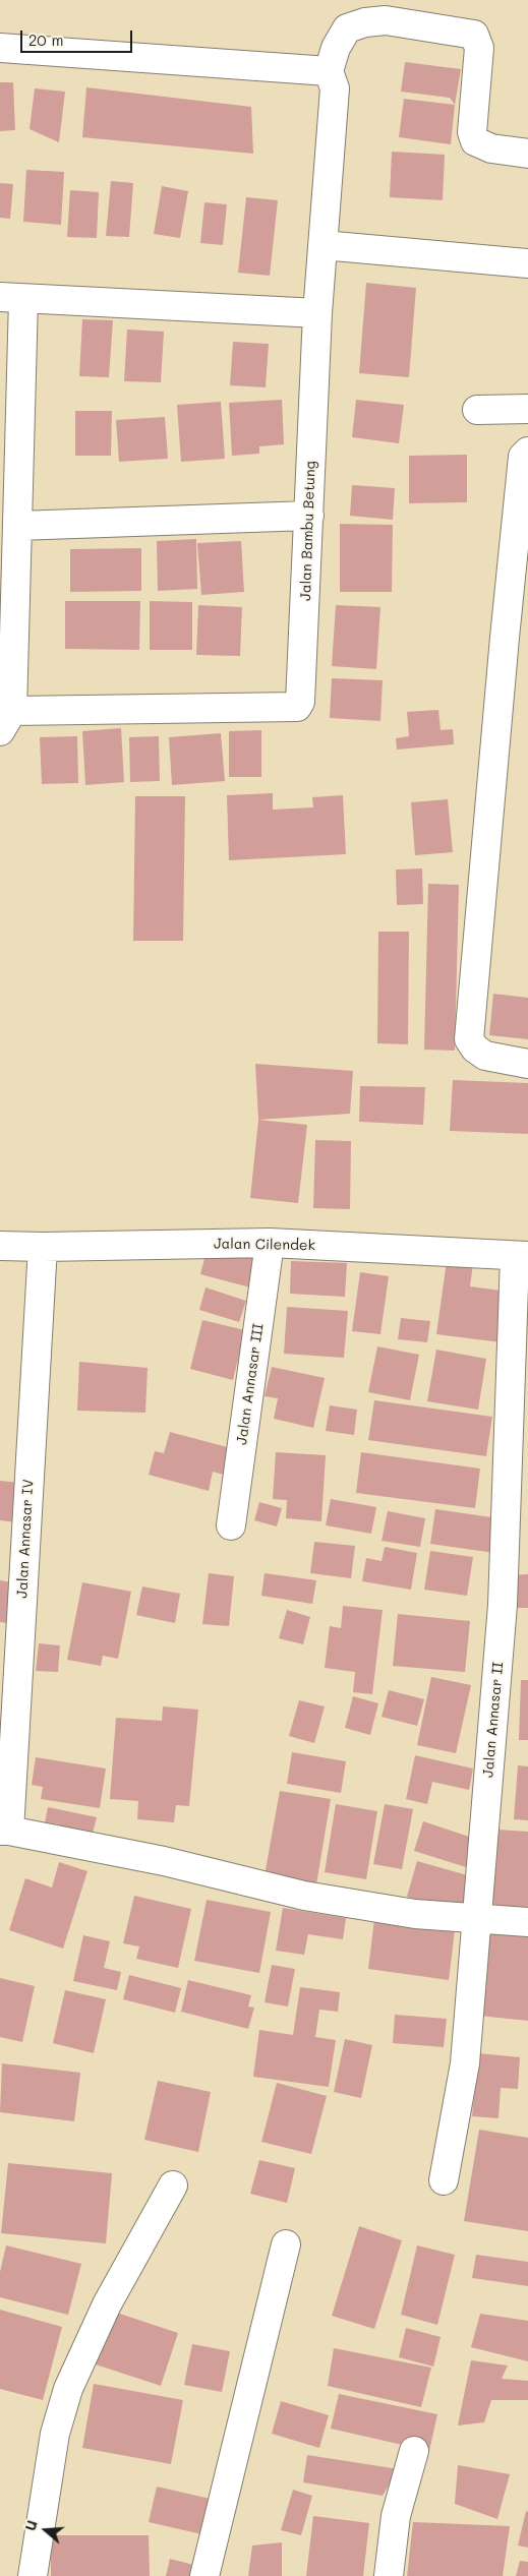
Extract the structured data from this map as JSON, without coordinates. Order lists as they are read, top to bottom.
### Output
{
  "streets": {
    "street": [
      "Jalan Bambu Betung",
      "Jalan Cilendek",
      "Jalan Annasar III",
      "Jalan Annasar IV",
      "Jalan Annasar II"
    ]
  },
  "crossings": [
    ["Jalan Cilendek", "Jalan Annasar III"],
    ["Jalan Cilendek", "Jalan Annasar IV"],
    ["Jalan Cilendek", "Jalan Annasar II"]
  ],
  "scale_bar": "20 m",
  "north": "left"
}
